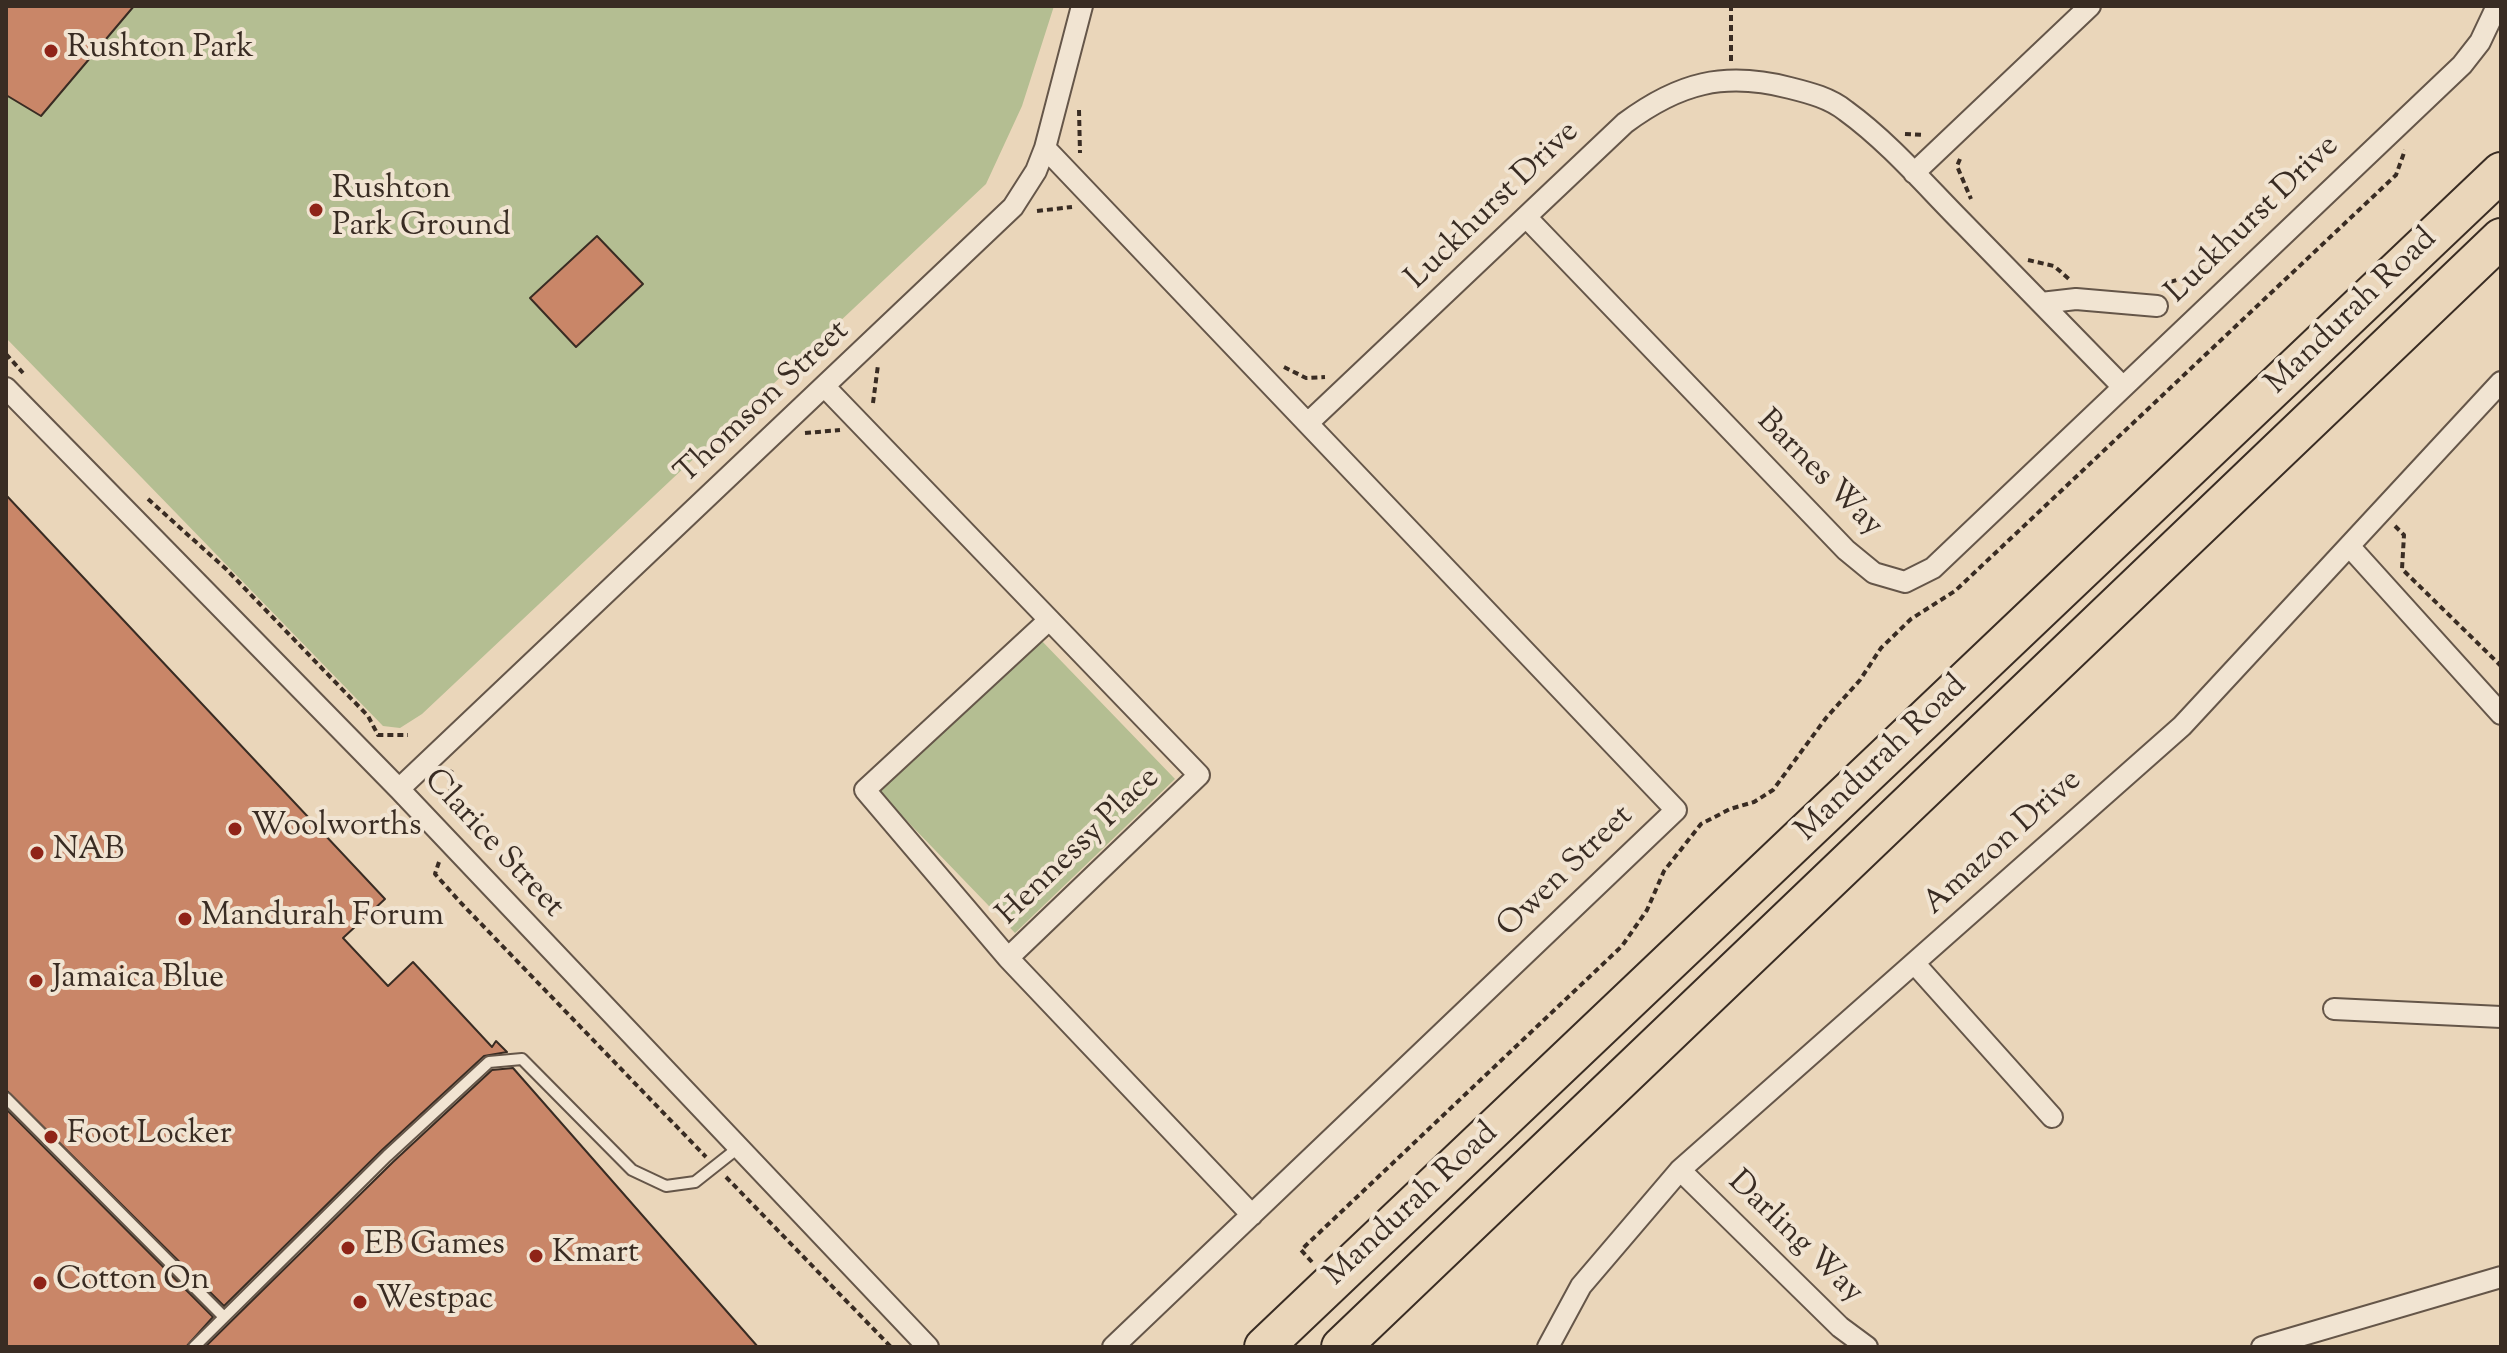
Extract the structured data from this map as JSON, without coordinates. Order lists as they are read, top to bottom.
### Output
{
  "streets": {
    "highway": ["Mandurah Road"],
    "street": [
      "Luckhurst Drive",
      "Thomson Street",
      "Barnes Way",
      "Amazon Drive",
      "Clarice Street",
      "Hennessy Place",
      "Owen Street",
      "Darling Way"
    ]
  },
  "crossings": [
    ["Luckhurst Drive", "Barnes Way"],
    ["Luckhurst Drive", "Owen Street"],
    ["Thomson Street", "Clarice Street"],
    ["Thomson Street", "Hennessy Place"],
    ["Amazon Drive", "Darling Way"],
    ["Hennessy Place", "Owen Street"]
  ],
  "places": [
    "Rushton Park",
    "Rushton Park Ground",
    "Woolworths",
    "NAB",
    "Mandurah Forum",
    "Jamaica Blue",
    "Foot Locker",
    "EB Games",
    "Kmart",
    "Cotton On",
    "Westpac"
  ]
}
